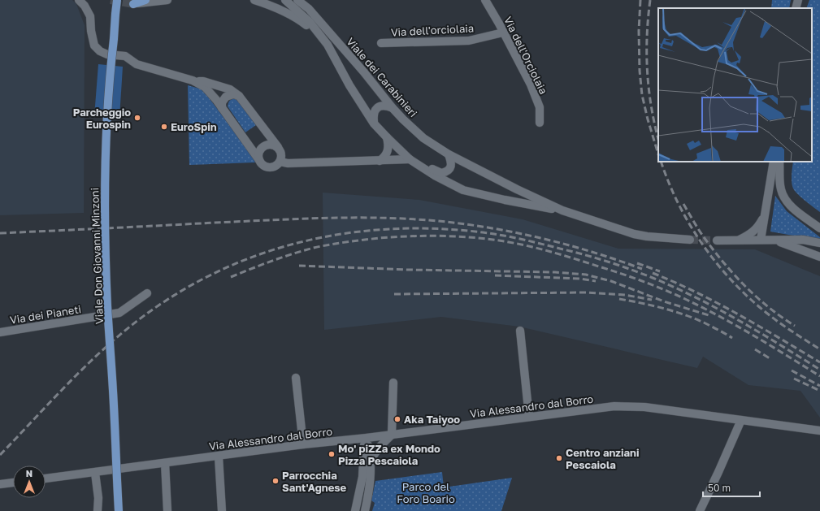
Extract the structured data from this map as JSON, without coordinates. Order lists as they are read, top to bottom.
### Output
{
  "streets": {
    "main road": [
      "Via dell'orciolaia",
      "Via dell'Orciolaia",
      "Viale dei Carabinieri",
      "Viale Don Giovanni Minzoni",
      "Via dei Pianeti",
      "Via Alessandro dal Borro"
    ]
  },
  "crossings": [
    ["Via dell'orciolaia", "Via dell'Orciolaia"]
  ],
  "parks": ["Parco del Foro Boario"],
  "places": [
    "Parcheggio Eurospin",
    "EuroSpin",
    "Aka Taiyoo",
    "Mo' piZZa ex Mondo Pizza Pescaiola",
    "Centro anziani Pescaiola",
    "Parrocchia Sant'Agnese"
  ],
  "scale_bar": "50 m",
  "north": "top"
}
